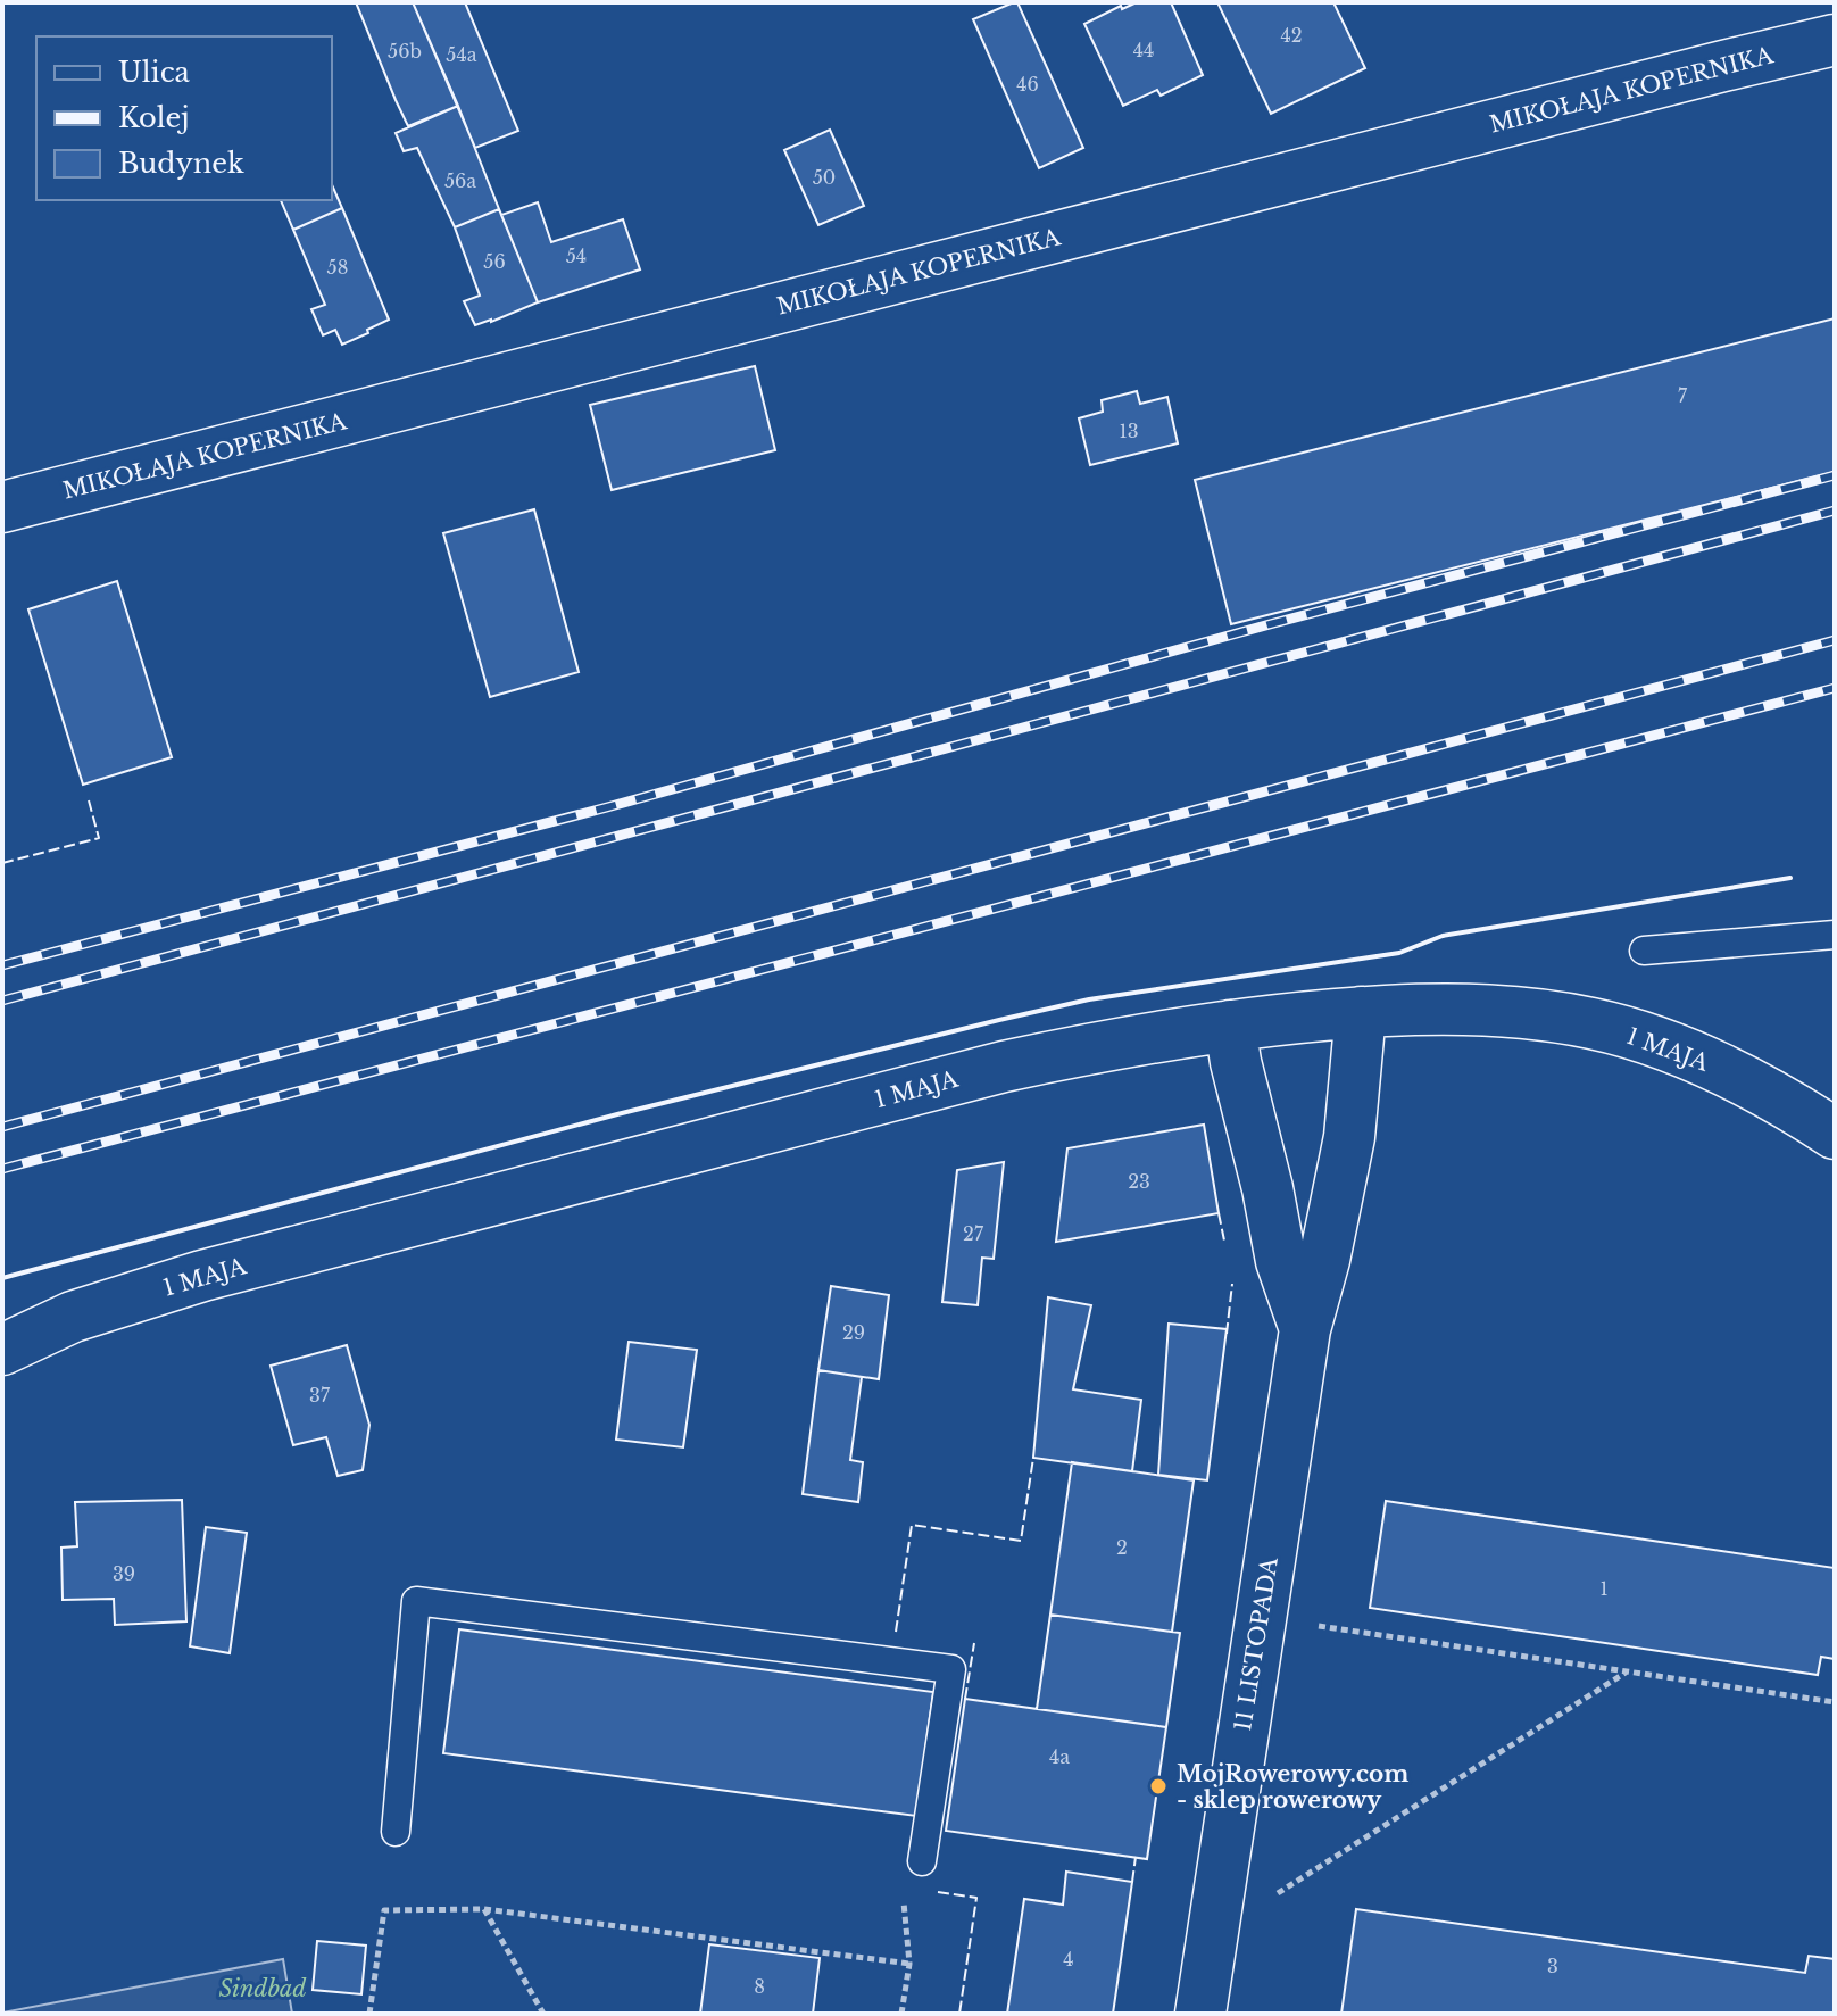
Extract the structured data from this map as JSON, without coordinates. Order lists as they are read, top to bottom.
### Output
{
  "streets": {
    "street": ["MIKOŁAJA KOPERNIKA", "1 MAJA", "11 LISTOPADA"]
  },
  "crossings": [
    ["1 MAJA", "11 LISTOPADA"]
  ],
  "parks": ["Sindbad"],
  "places": ["MojRowerowy.com - sklep rowerowy"],
  "house_numbers": [
    "42",
    "44",
    "56b",
    "54a",
    "46",
    "50",
    "56a",
    "54",
    "56",
    "58",
    "7",
    "13",
    "23",
    "27",
    "29",
    "37",
    "2",
    "39",
    "1",
    "4a",
    "4",
    "3",
    "8"
  ],
  "legend": ["Ulica", "Kolej", "Budynek"]
}
